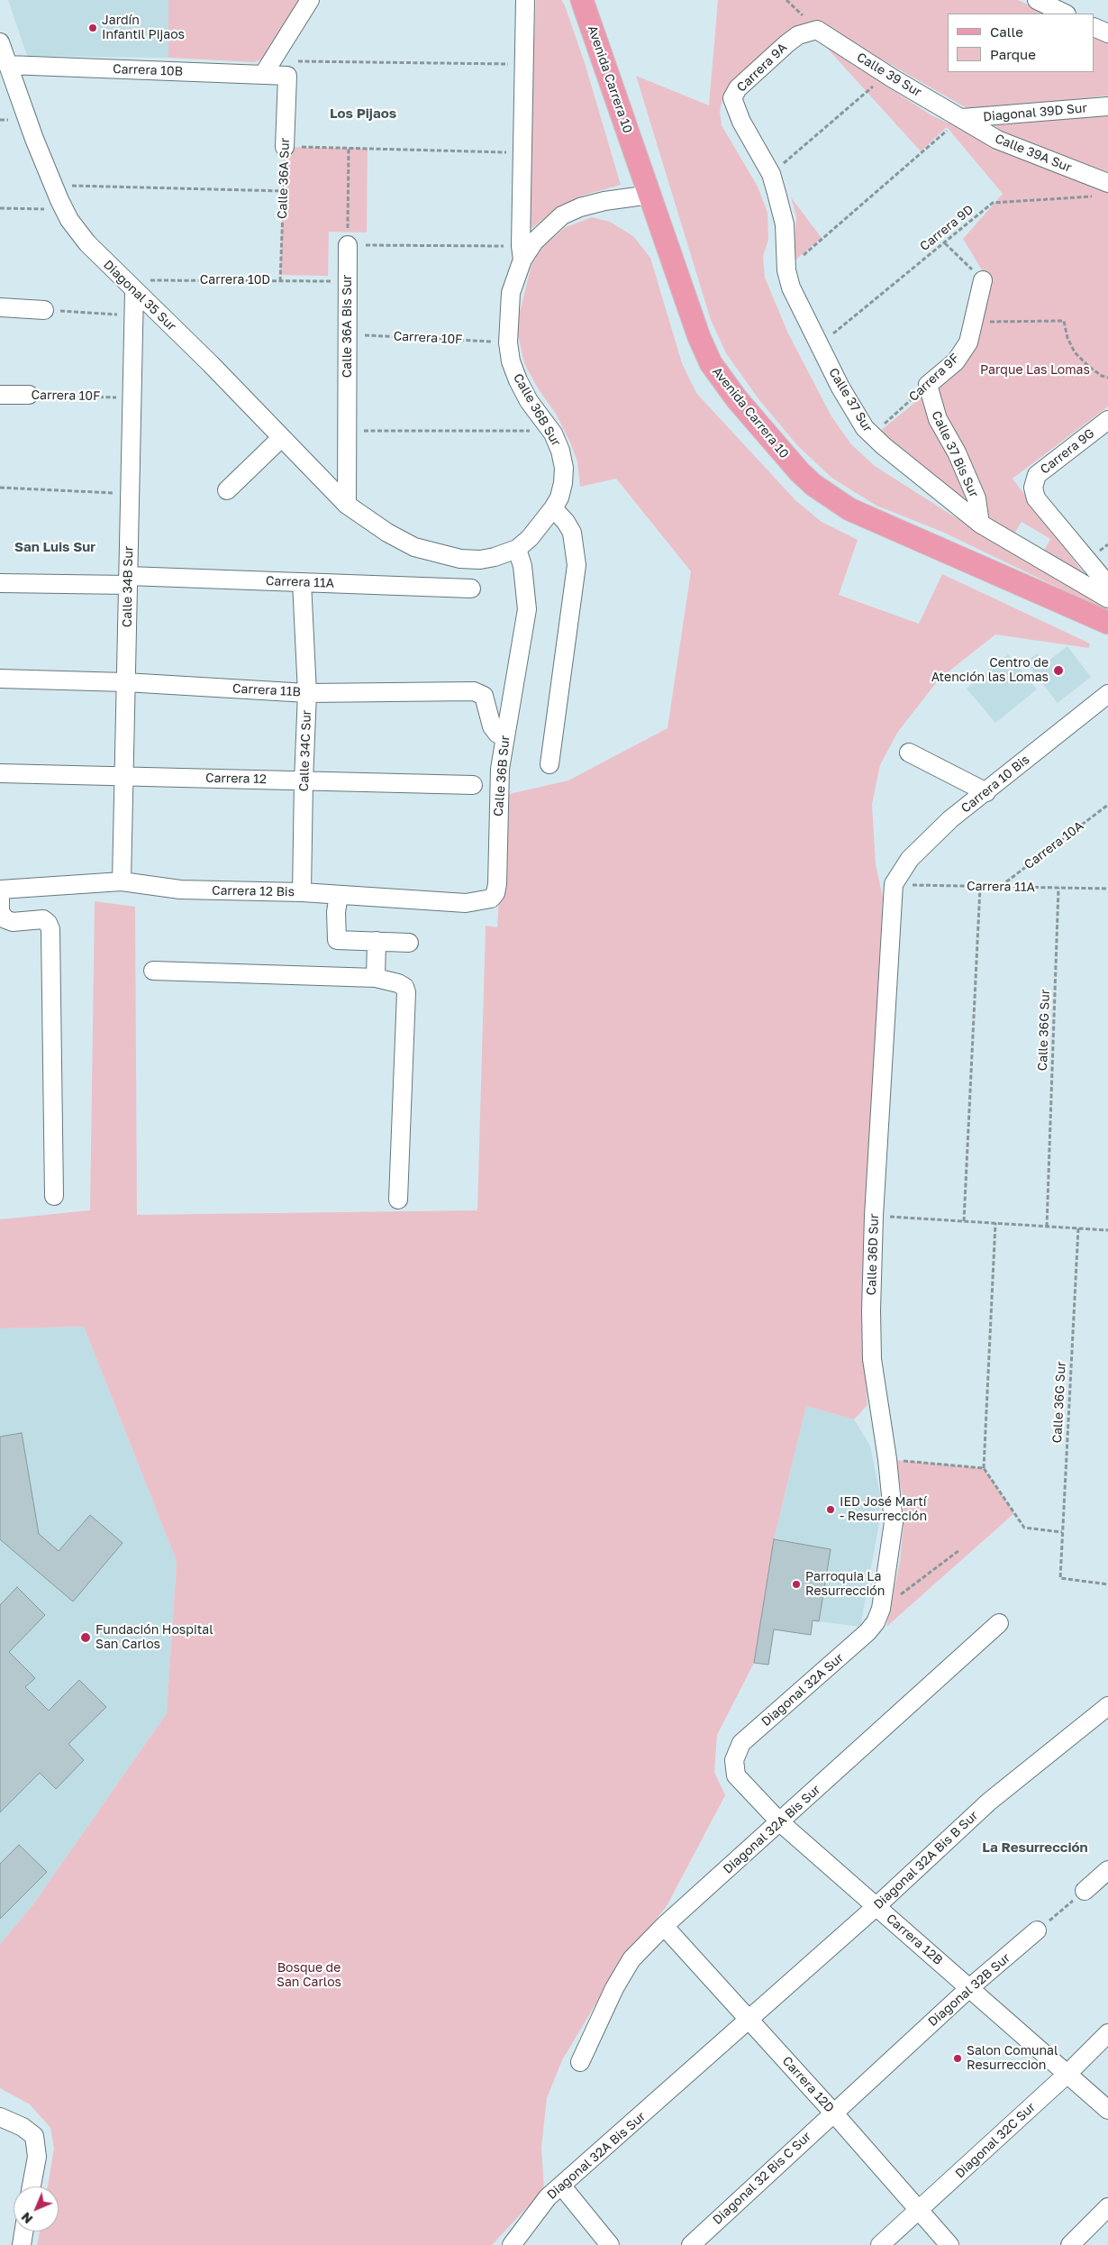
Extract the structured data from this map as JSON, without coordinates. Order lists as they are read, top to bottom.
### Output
{
  "streets": {
    "main road": ["Avenida Carrera 10"],
    "street": [
      "Carrera 9A",
      "Carrera 10B",
      "Calle 39 Sur",
      "Diagonal 39D Sur",
      "Calle 39A Sur",
      "Calle 36A Sur",
      "Diagonal 35 Sur",
      "Calle 36A Bis Sur",
      "Carrera 10F",
      "Carrera 9F",
      "Calle 37 Sur",
      "Calle 36B Sur",
      "Carrera 9G",
      "Calle 37 Bis Sur",
      "Carrera 11A",
      "Calle 34B Sur",
      "Carrera 11B",
      "Calle 34C Sur",
      "Carrera 12",
      "Carrera 10 Bis",
      "Carrera 12 Bis",
      "Calle 36D Sur",
      "Diagonal 32A Sur",
      "Diagonal 32A Bis Sur",
      "Diagonal 32A Bis B Sur",
      "Carrera 12B",
      "Diagonal 32B Sur",
      "Carrera 12D",
      "Diagonal 32C Sur",
      "Diagonal 32 Bis C Sur"
    ],
    "path": [
      "Carrera 9D",
      "Carrera 10D",
      "Carrera 10A",
      "Calle 36G Sur"
    ]
  },
  "crossings": [
    ["Carrera 9A", "Calle 39 Sur"],
    ["Carrera 9A", "Calle 37 Sur"],
    ["Carrera 10B", "Calle 36A Sur"],
    ["Carrera 10B", "Diagonal 35 Sur"],
    ["Calle 39 Sur", "Diagonal 39D Sur"],
    ["Calle 39 Sur", "Calle 39A Sur"],
    ["Diagonal 39D Sur", "Calle 39A Sur"],
    ["Calle 39A Sur", "Carrera 9D"],
    ["Calle 36A Sur", "Carrera 10D"],
    ["Carrera 9D", "Calle 37 Sur"],
    ["Carrera 10D", "Diagonal 35 Sur"],
    ["Carrera 10D", "Calle 36A Bis Sur"],
    ["Carrera 10D", "Calle 34B Sur"],
    ["Diagonal 35 Sur", "Calle 36A Bis Sur"],
    ["Diagonal 35 Sur", "Calle 36B Sur"],
    ["Diagonal 35 Sur", "Calle 34B Sur"],
    ["Calle 36A Bis Sur", "Carrera 10F"],
    ["Carrera 10F", "Calle 36B Sur"],
    ["Carrera 10F", "Calle 34B Sur"],
    ["Carrera 9F", "Calle 37 Sur"],
    ["Carrera 9F", "Calle 37 Bis Sur"],
    ["Calle 37 Sur", "Calle 37 Bis Sur"],
    ["Calle 36B Sur", "Carrera 11B"],
    ["Calle 36B Sur", "Carrera 12 Bis"],
    ["Carrera 11A", "Calle 34B Sur"],
    ["Carrera 11A", "Calle 34C Sur"],
    ["Carrera 11A", "Carrera 10 Bis"],
    ["Carrera 11A", "Carrera 10A"],
    ["Carrera 11A", "Calle 36G Sur"],
    ["Carrera 11A", "Calle 36D Sur"],
    ["Calle 34B Sur", "Carrera 11B"],
    ["Calle 34B Sur", "Carrera 12"],
    ["Calle 34B Sur", "Carrera 12 Bis"],
    ["Carrera 11B", "Calle 34C Sur"],
    ["Calle 34C Sur", "Carrera 12"],
    ["Calle 34C Sur", "Carrera 12 Bis"],
    ["Carrera 10 Bis", "Calle 36D Sur"],
    ["Calle 36D Sur", "Diagonal 32A Sur"],
    ["Diagonal 32A Sur", "Carrera 12B"],
    ["Diagonal 32A Bis Sur", "Diagonal 32A Bis B Sur"],
    ["Diagonal 32A Bis Sur", "Carrera 12B"],
    ["Diagonal 32A Bis Sur", "Carrera 12D"],
    ["Diagonal 32A Bis B Sur", "Carrera 12B"],
    ["Diagonal 32A Bis B Sur", "Carrera 12D"],
    ["Carrera 12B", "Diagonal 32B Sur"],
    ["Carrera 12B", "Diagonal 32C Sur"],
    ["Diagonal 32B Sur", "Carrera 12D"],
    ["Diagonal 32B Sur", "Diagonal 32 Bis C Sur"],
    ["Carrera 12D", "Diagonal 32C Sur"],
    ["Carrera 12D", "Diagonal 32 Bis C Sur"]
  ],
  "districts": ["Los Pijaos", "San Luis Sur", "La Resurrección"],
  "parks": ["Parque Las Lomas", "Bosque de San Carlos"],
  "places": [
    "Jardín Infantil Pijaos",
    "Centro de Atención las Lomas",
    "IED José Martí - Resurrección",
    "Parroquia La Resurrección",
    "Fundación Hospital San Carlos",
    "Salon Comunal Resurreccion"
  ],
  "legend": ["Calle", "Parque"],
  "north": "bottom left"
}
